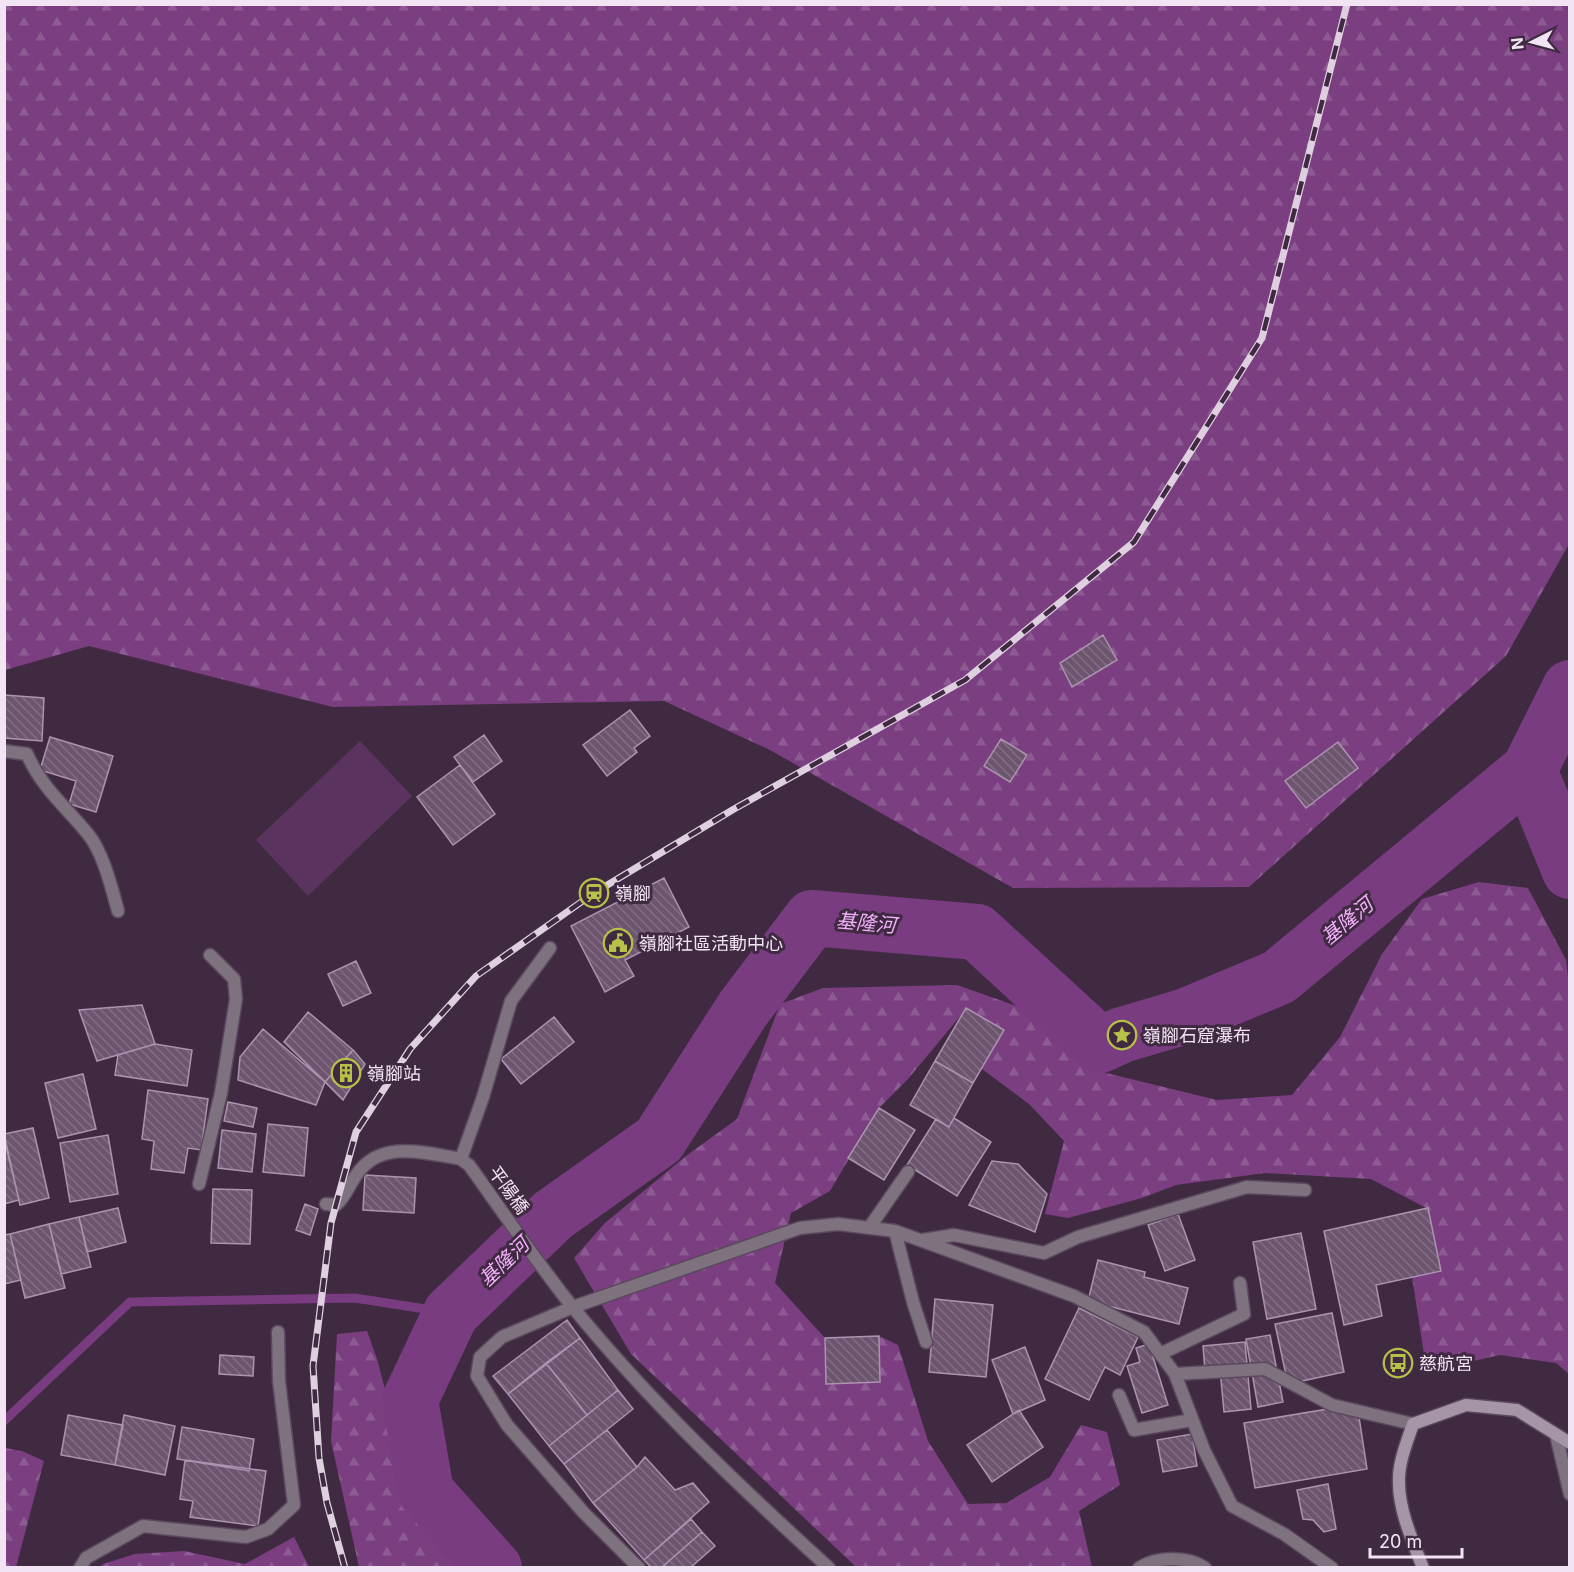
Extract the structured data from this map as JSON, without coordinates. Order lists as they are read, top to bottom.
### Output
{
  "streets": {
    "street": ["平陽橋"]
  },
  "water": ["基隆河"],
  "places": {
    "station": ["嶺腳"],
    "public building": ["嶺腳社區活動中心"],
    "place": ["嶺腳石窟瀑布"],
    "building": ["嶺腳站"],
    "bus stop": ["慈航宮"]
  },
  "scale_bar": "20 m",
  "north": "left"
}
